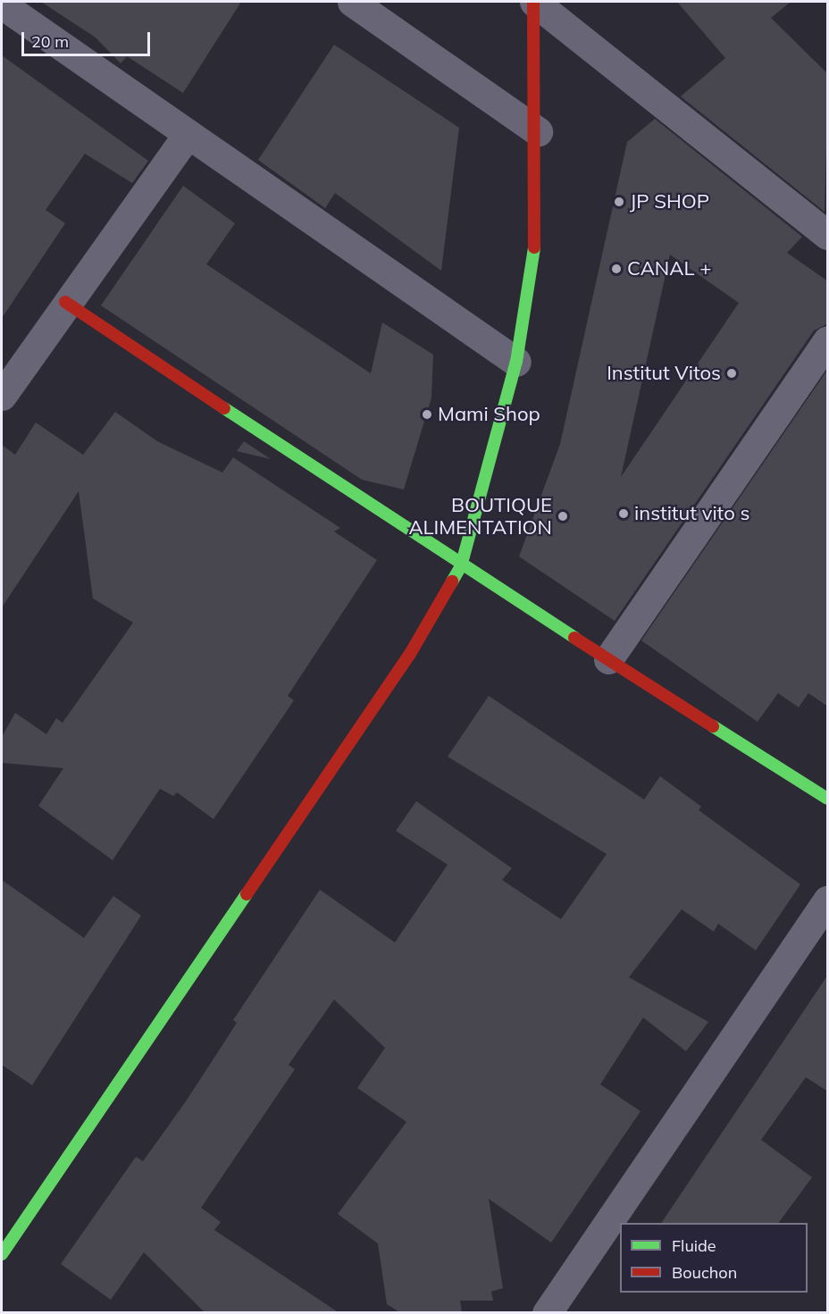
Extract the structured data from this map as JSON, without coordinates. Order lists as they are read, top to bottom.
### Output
{
  "places": [
    "JP SHOP",
    "CANAL +",
    "Institut Vitos",
    "Mami Shop",
    "institut vito s",
    "BOUTIQUE ALIMENTATION"
  ],
  "legend": ["Fluide", "Bouchon"],
  "scale_bar": "20 m"
}
